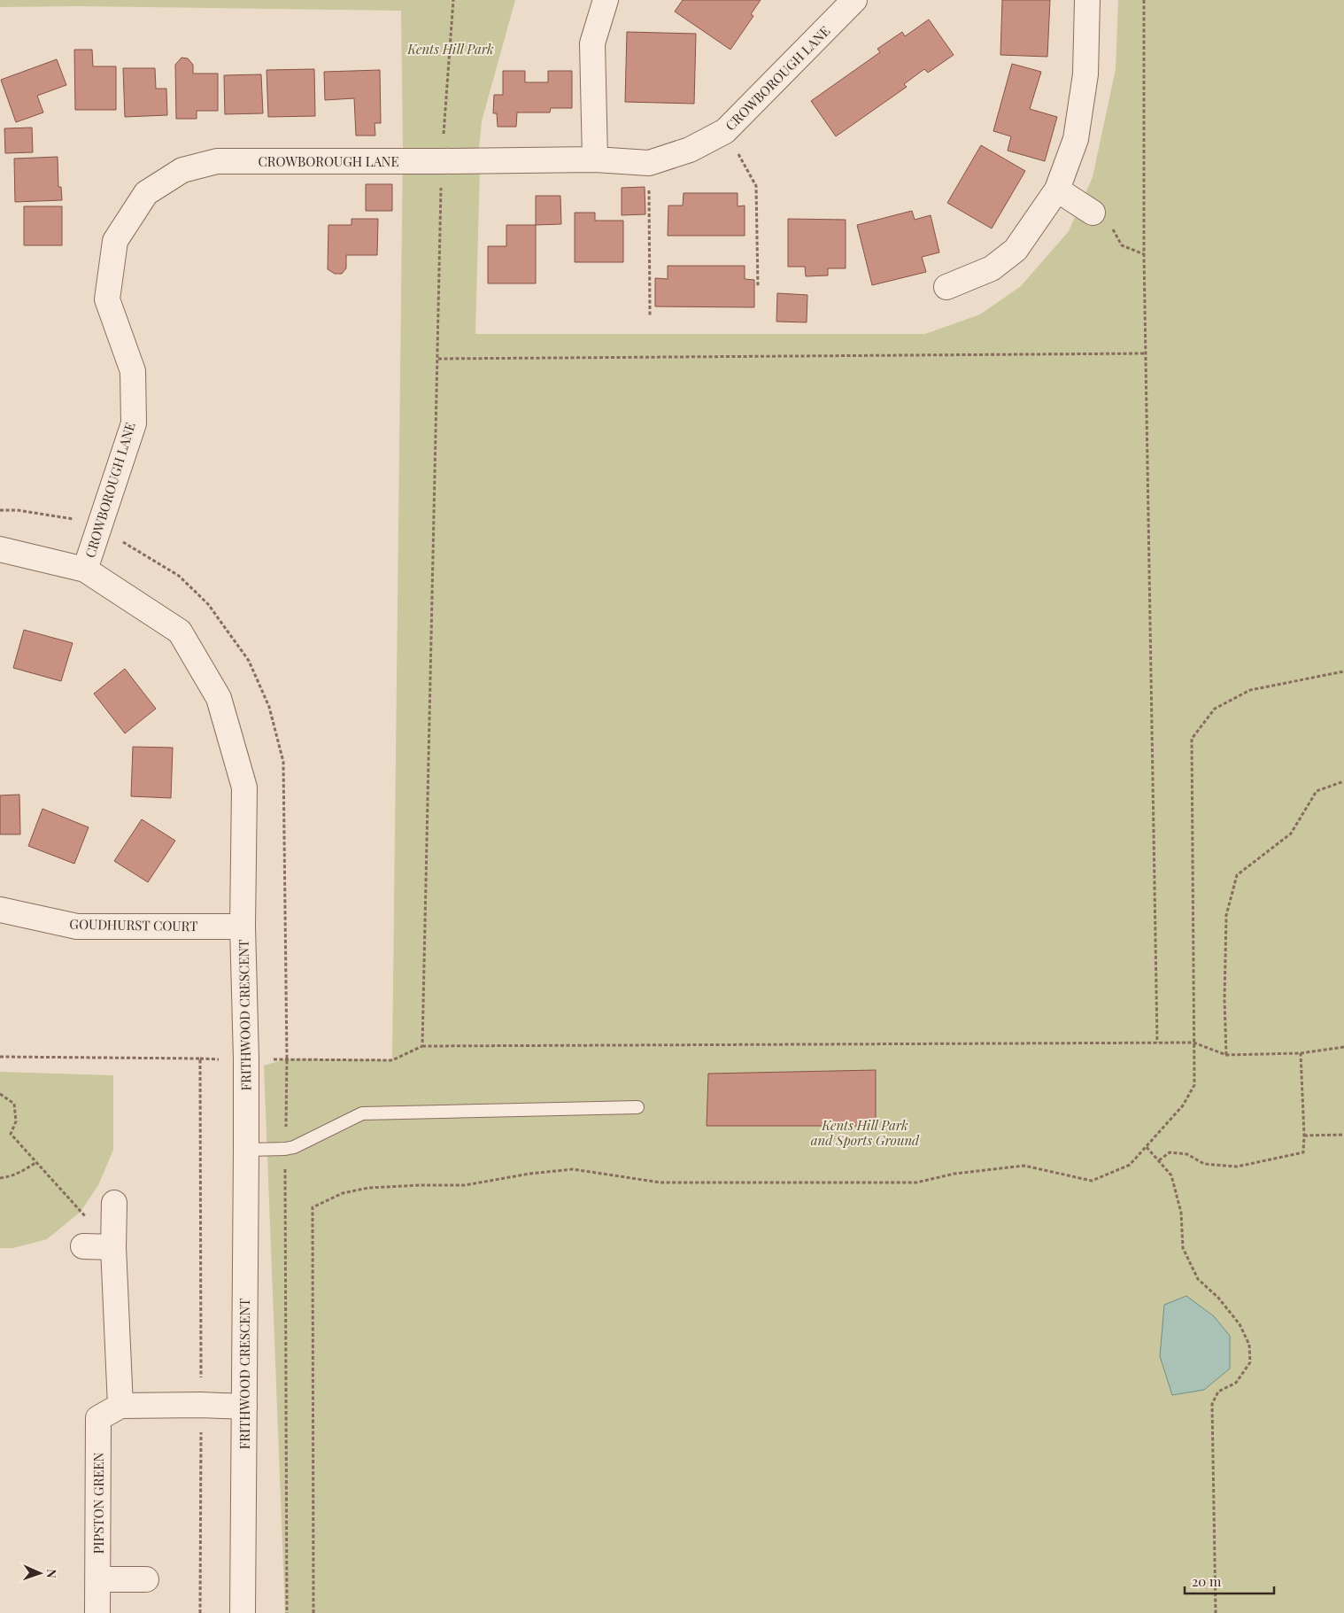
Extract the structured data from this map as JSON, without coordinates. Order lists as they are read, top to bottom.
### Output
{
  "streets": {
    "street": [
      "CROWBOROUGH LANE",
      "GOUDHURST COURT",
      "FRITHWOOD CRESCENT",
      "PIPSTON GREEN"
    ]
  },
  "crossings": [
    ["CROWBOROUGH LANE", "FRITHWOOD CRESCENT"],
    ["GOUDHURST COURT", "FRITHWOOD CRESCENT"],
    ["FRITHWOOD CRESCENT", "PIPSTON GREEN"]
  ],
  "parks": ["Kents Hill Park", "Kents Hill Park and Sports Ground"],
  "scale_bar": "20 m",
  "north": "right"
}
